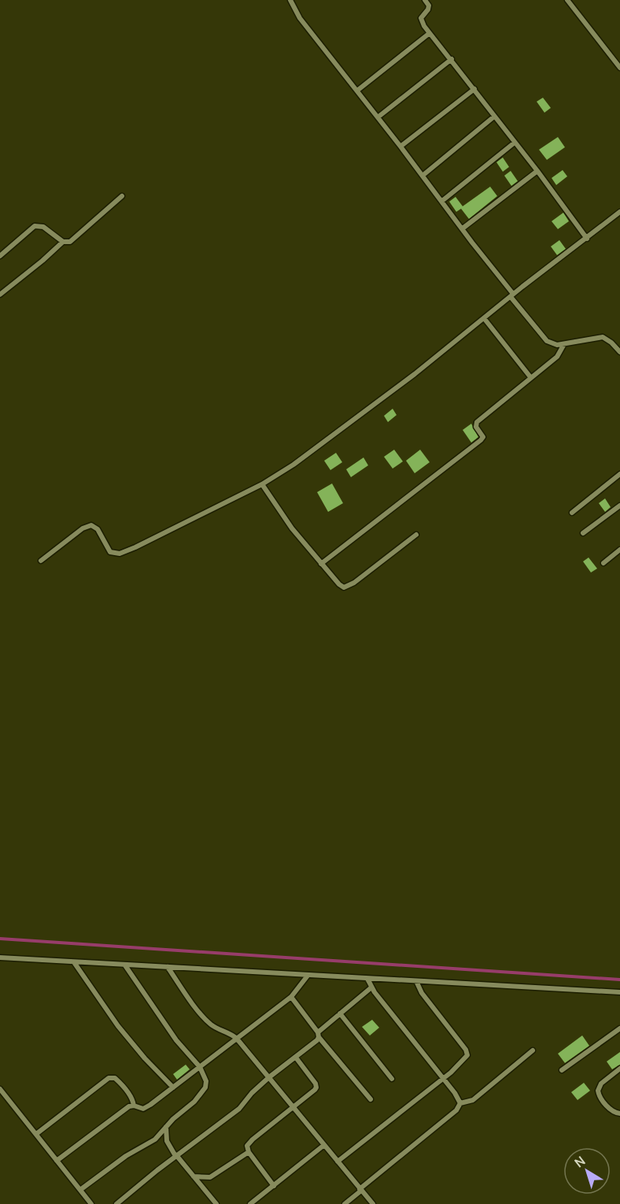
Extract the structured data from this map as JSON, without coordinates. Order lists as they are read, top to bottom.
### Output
{
  "north": "top left"
}
